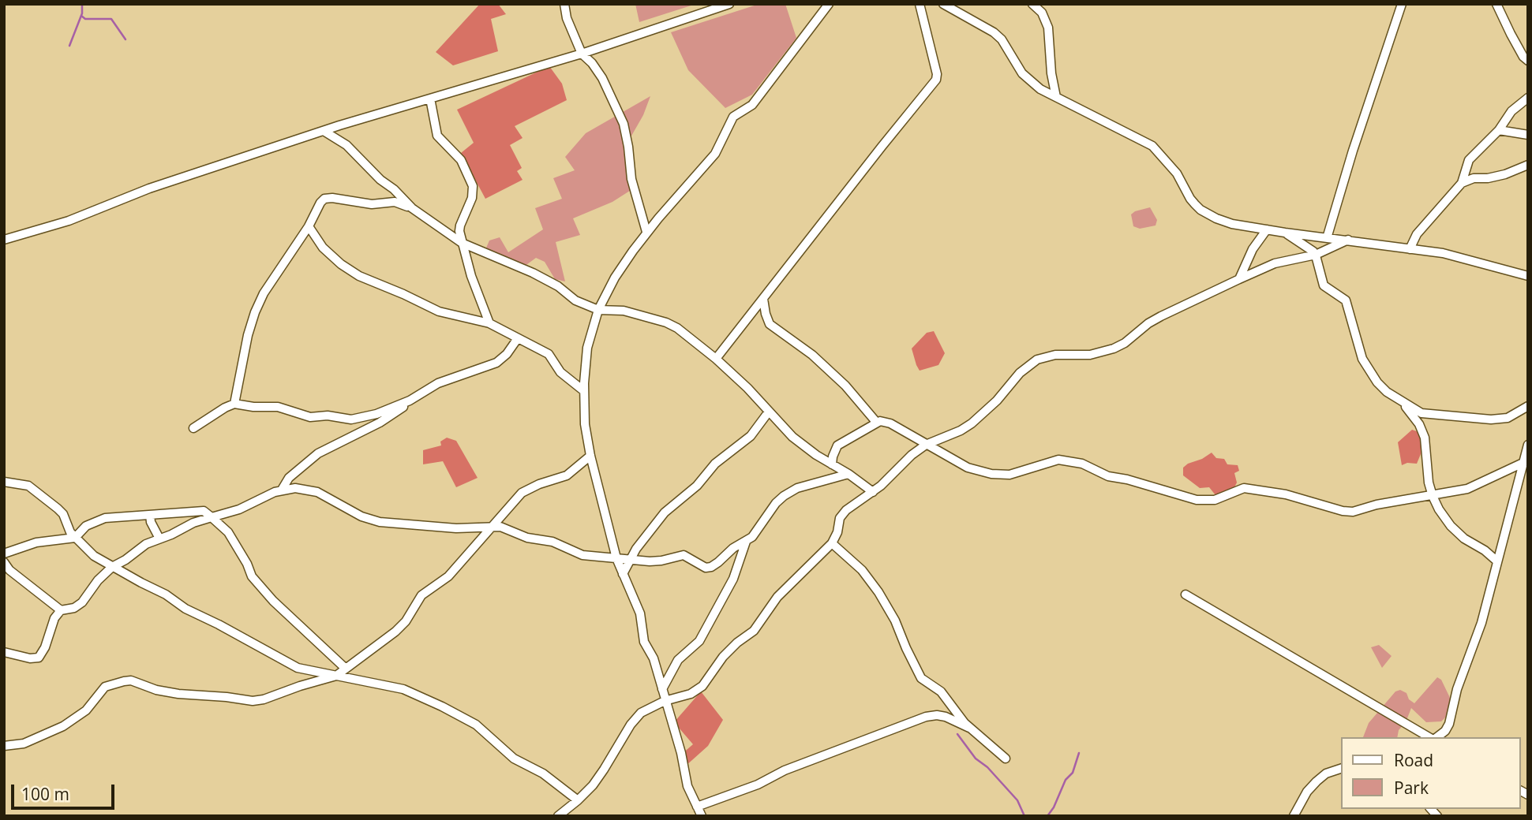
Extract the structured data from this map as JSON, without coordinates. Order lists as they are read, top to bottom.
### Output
{
  "legend": ["Road", "Park"],
  "scale_bar": "100 m"
}
